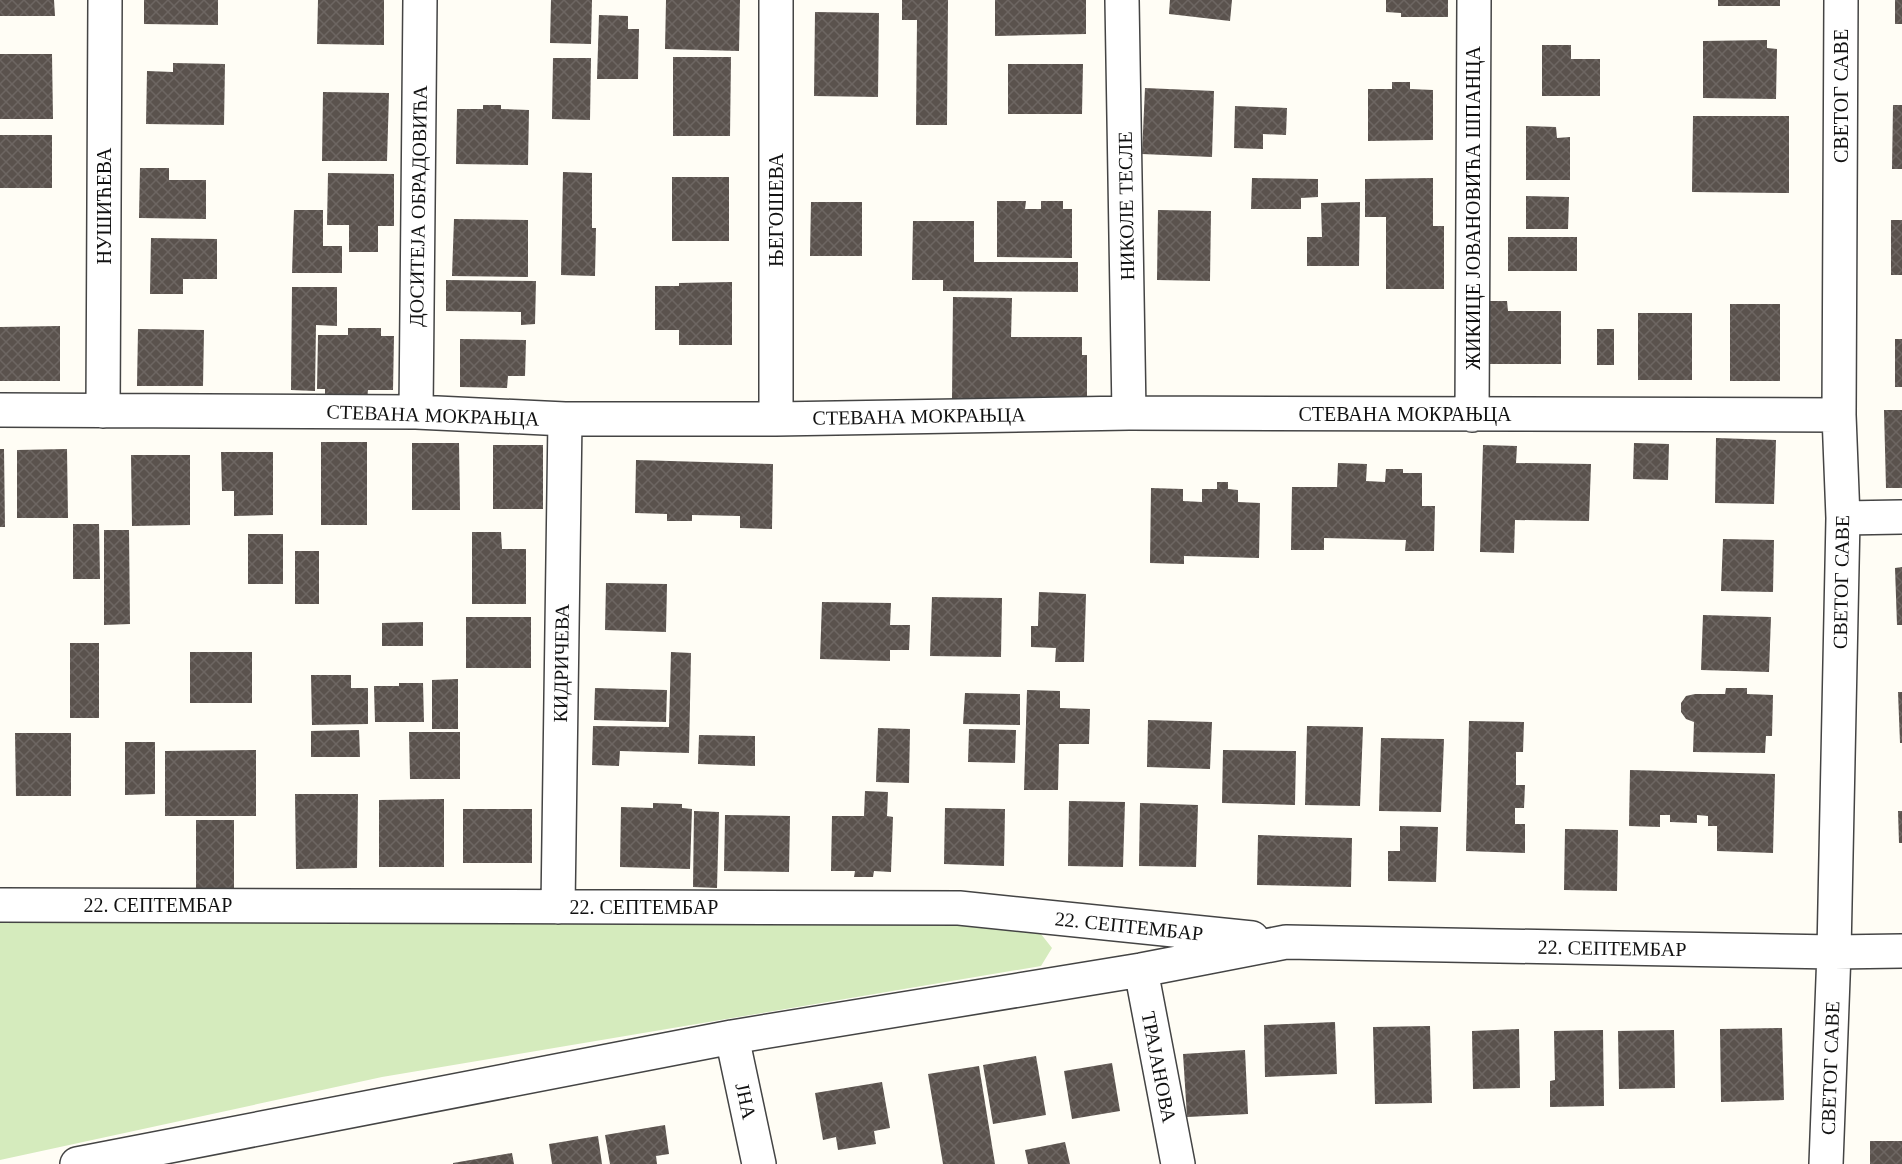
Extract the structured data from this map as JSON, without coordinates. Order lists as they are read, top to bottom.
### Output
{
  "streets": {
    "street": [
      "СВЕТОГ САВЕ",
      "НУШИЋЕВА",
      "ДОСИТЕЈА ОБРАДОВИЋА",
      "НИКОЛЕ ТЕСЛЕ",
      "ЖИКИЦЕ ЈОВАНОВИЋА ШПАНЦА",
      "ЊЕГОШЕВА",
      "СТЕВАНА МОКРАЊЦА",
      "КИДРИЧЕВА",
      "22. СЕПТЕМБАР",
      "ТРАЈАНОВА",
      "ЈНА"
    ]
  },
  "crossings": [
    ["СВЕТОГ САВЕ", "СТЕВАНА МОКРАЊЦА"],
    ["СВЕТОГ САВЕ", "22. СЕПТЕМБАР"],
    ["НУШИЋЕВА", "СТЕВАНА МОКРАЊЦА"],
    ["ДОСИТЕЈА ОБРАДОВИЋА", "СТЕВАНА МОКРАЊЦА"],
    ["НИКОЛЕ ТЕСЛЕ", "СТЕВАНА МОКРАЊЦА"],
    ["ЖИКИЦЕ ЈОВАНОВИЋА ШПАНЦА", "СТЕВАНА МОКРАЊЦА"],
    ["ЊЕГОШЕВА", "СТЕВАНА МОКРАЊЦА"],
    ["СТЕВАНА МОКРАЊЦА", "КИДРИЧЕВА"],
    ["КИДРИЧЕВА", "22. СЕПТЕМБАР"],
    ["22. СЕПТЕМБАР", "ТРАЈАНОВА"],
    ["22. СЕПТЕМБАР", "ЈНА"]
  ]
}
